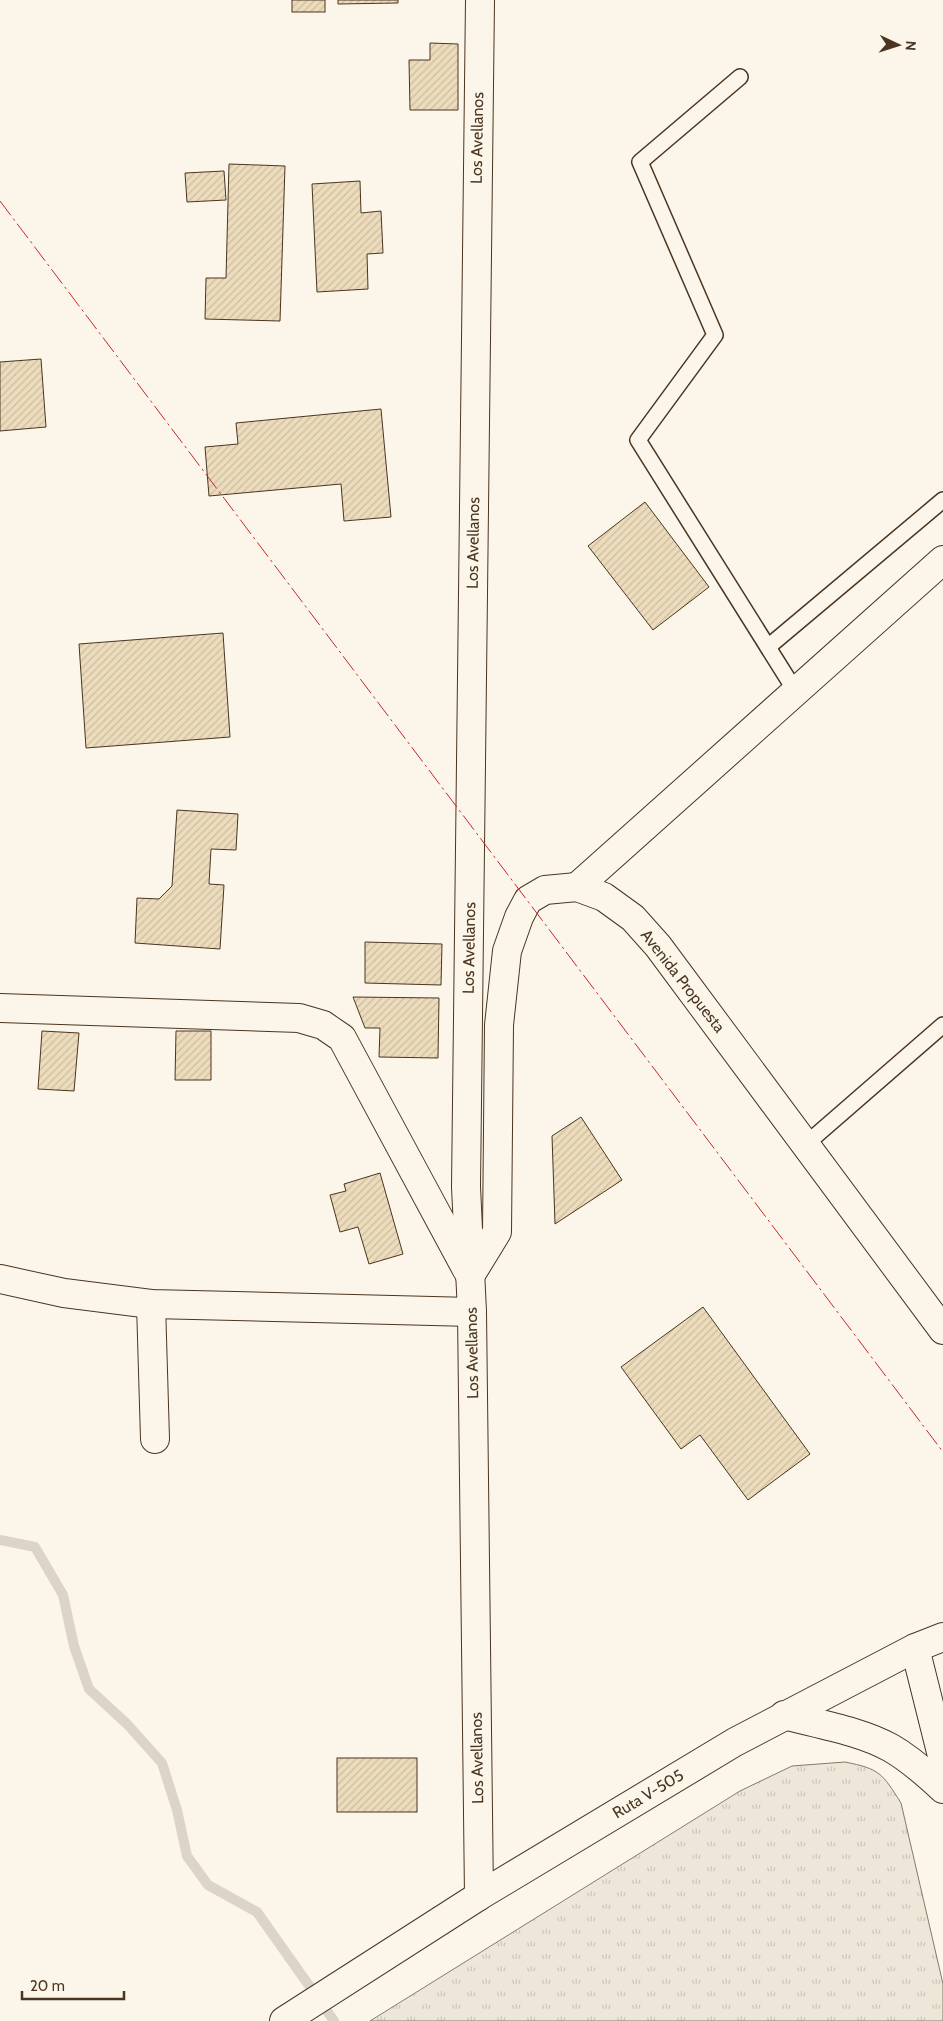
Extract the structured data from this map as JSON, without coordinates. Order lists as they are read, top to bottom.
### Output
{
  "streets": {
    "street": ["Los Avellanos", "Avenida Propuesta", "Ruta V-505"]
  },
  "crossings": [
    ["Los Avellanos", "Avenida Propuesta"],
    ["Los Avellanos", "Ruta V-505"]
  ],
  "scale_bar": "20 m",
  "north": "right"
}
